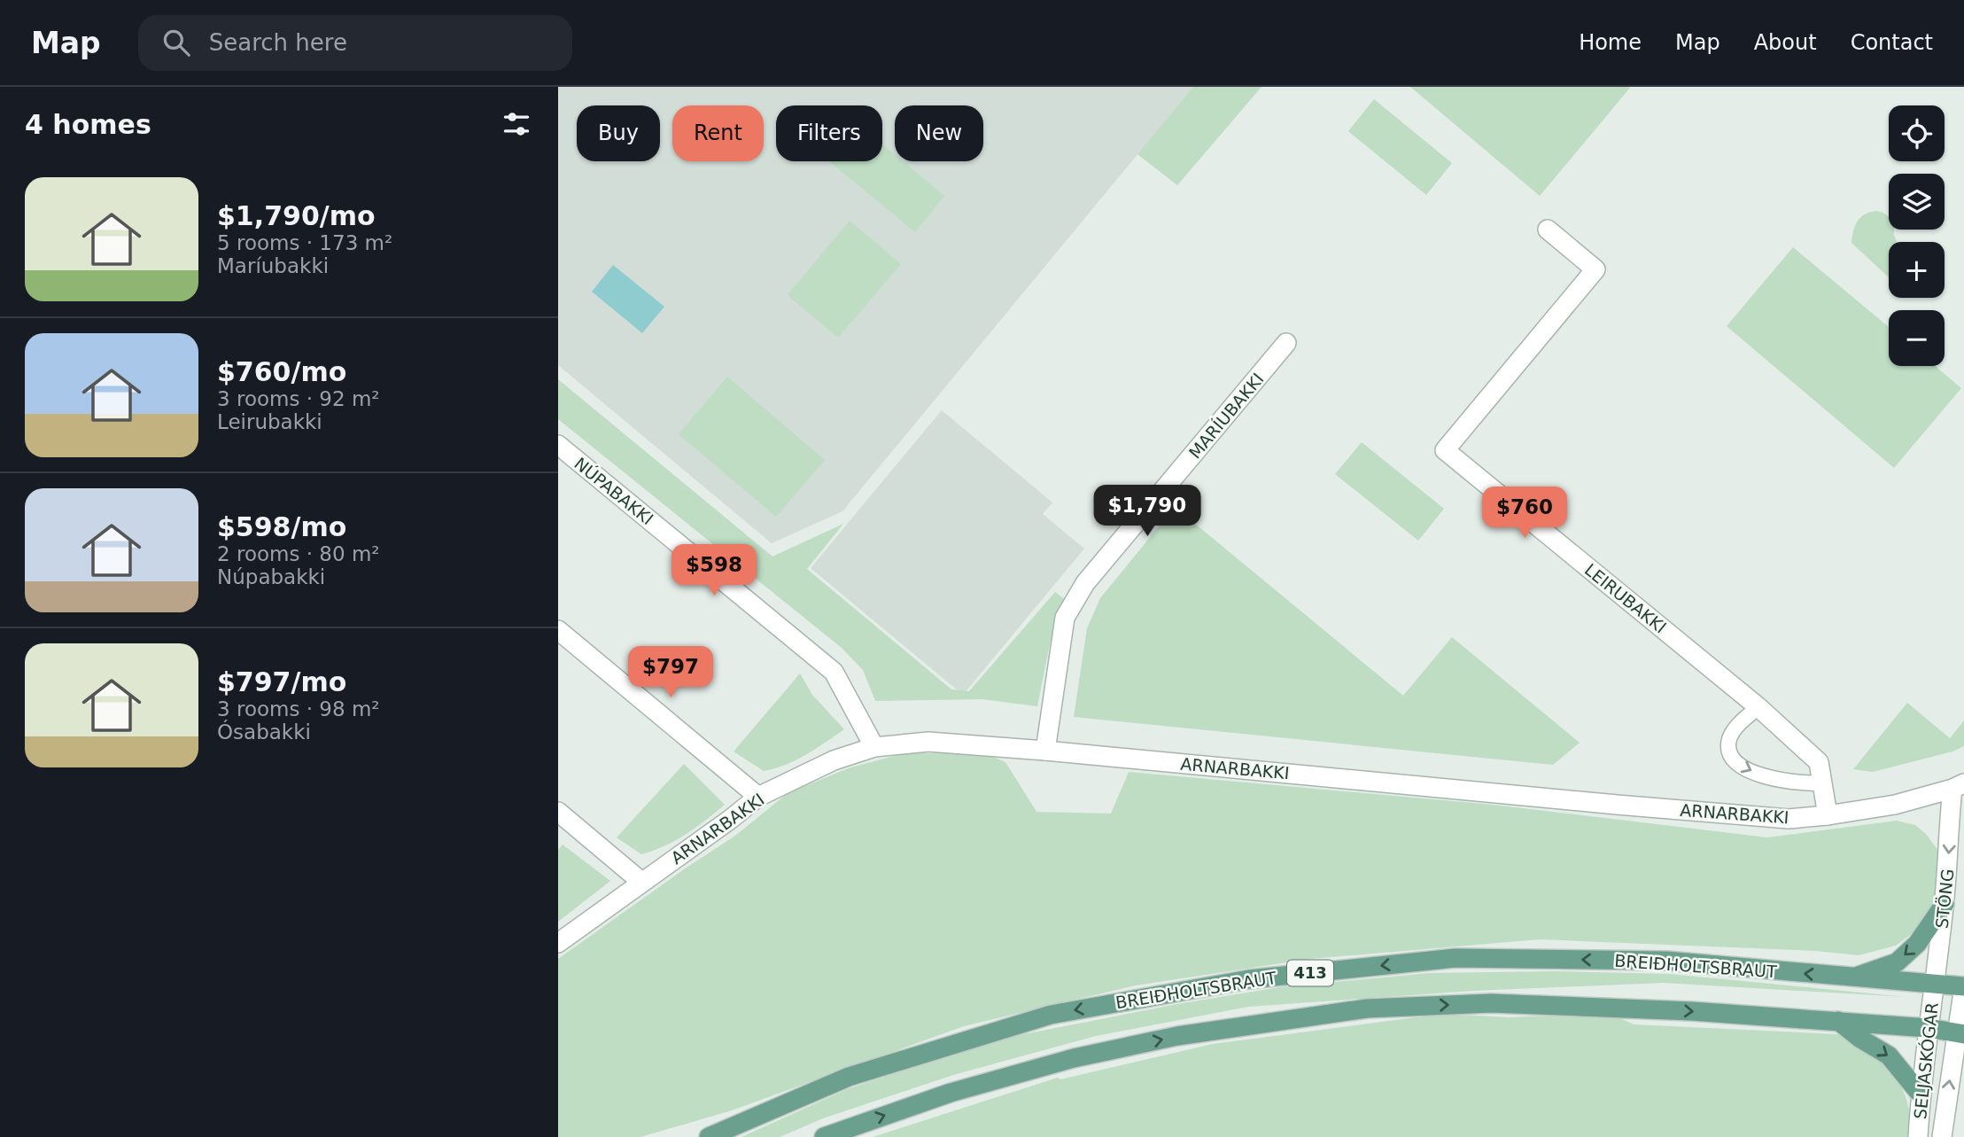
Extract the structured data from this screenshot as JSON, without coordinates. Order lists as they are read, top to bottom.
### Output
{
  "streets": {
    "main road": ["BREIÐHOLTSBRAUT", "413"],
    "street": [
      "MARÍUBAKKI",
      "NÚPABAKKI",
      "LEIRUBAKKI",
      "ARNARBAKKI",
      "STÖNG",
      "SELJASKÓGAR"
    ]
  },
  "crossings": [
    ["MARÍUBAKKI", "ARNARBAKKI"],
    ["NÚPABAKKI", "ARNARBAKKI"],
    ["LEIRUBAKKI", "ARNARBAKKI"],
    ["ARNARBAKKI", "STÖNG"],
    ["STÖNG", "BREIÐHOLTSBRAUT"],
    ["STÖNG", "SELJASKÓGAR"],
    ["BREIÐHOLTSBRAUT", "SELJASKÓGAR"]
  ],
  "one_way": ["STÖNG"],
  "page": {
    "header": "Map",
    "search": "Search here",
    "nav": [
      "Home",
      "Map",
      "About",
      "Contact"
    ],
    "heading": "4 homes",
    "map_buttons": ["+", "−"],
    "chip": [
      "Buy",
      "Rent",
      "Filters",
      "New"
    ],
    "list": [
      {
        "name": "$1,790/mo",
        "note": "5 rooms · 173 m² · Maríubakki"
      },
      {
        "name": "$760/mo",
        "note": "3 rooms · 92 m² · Leirubakki"
      },
      {
        "name": "$598/mo",
        "note": "2 rooms · 80 m² · Núpabakki"
      },
      {
        "name": "$797/mo",
        "note": "3 rooms · 98 m² · Ósabakki"
      }
    ],
    "price": [
      "$1,790",
      "$760",
      "$598",
      "$797"
    ]
  }
}
